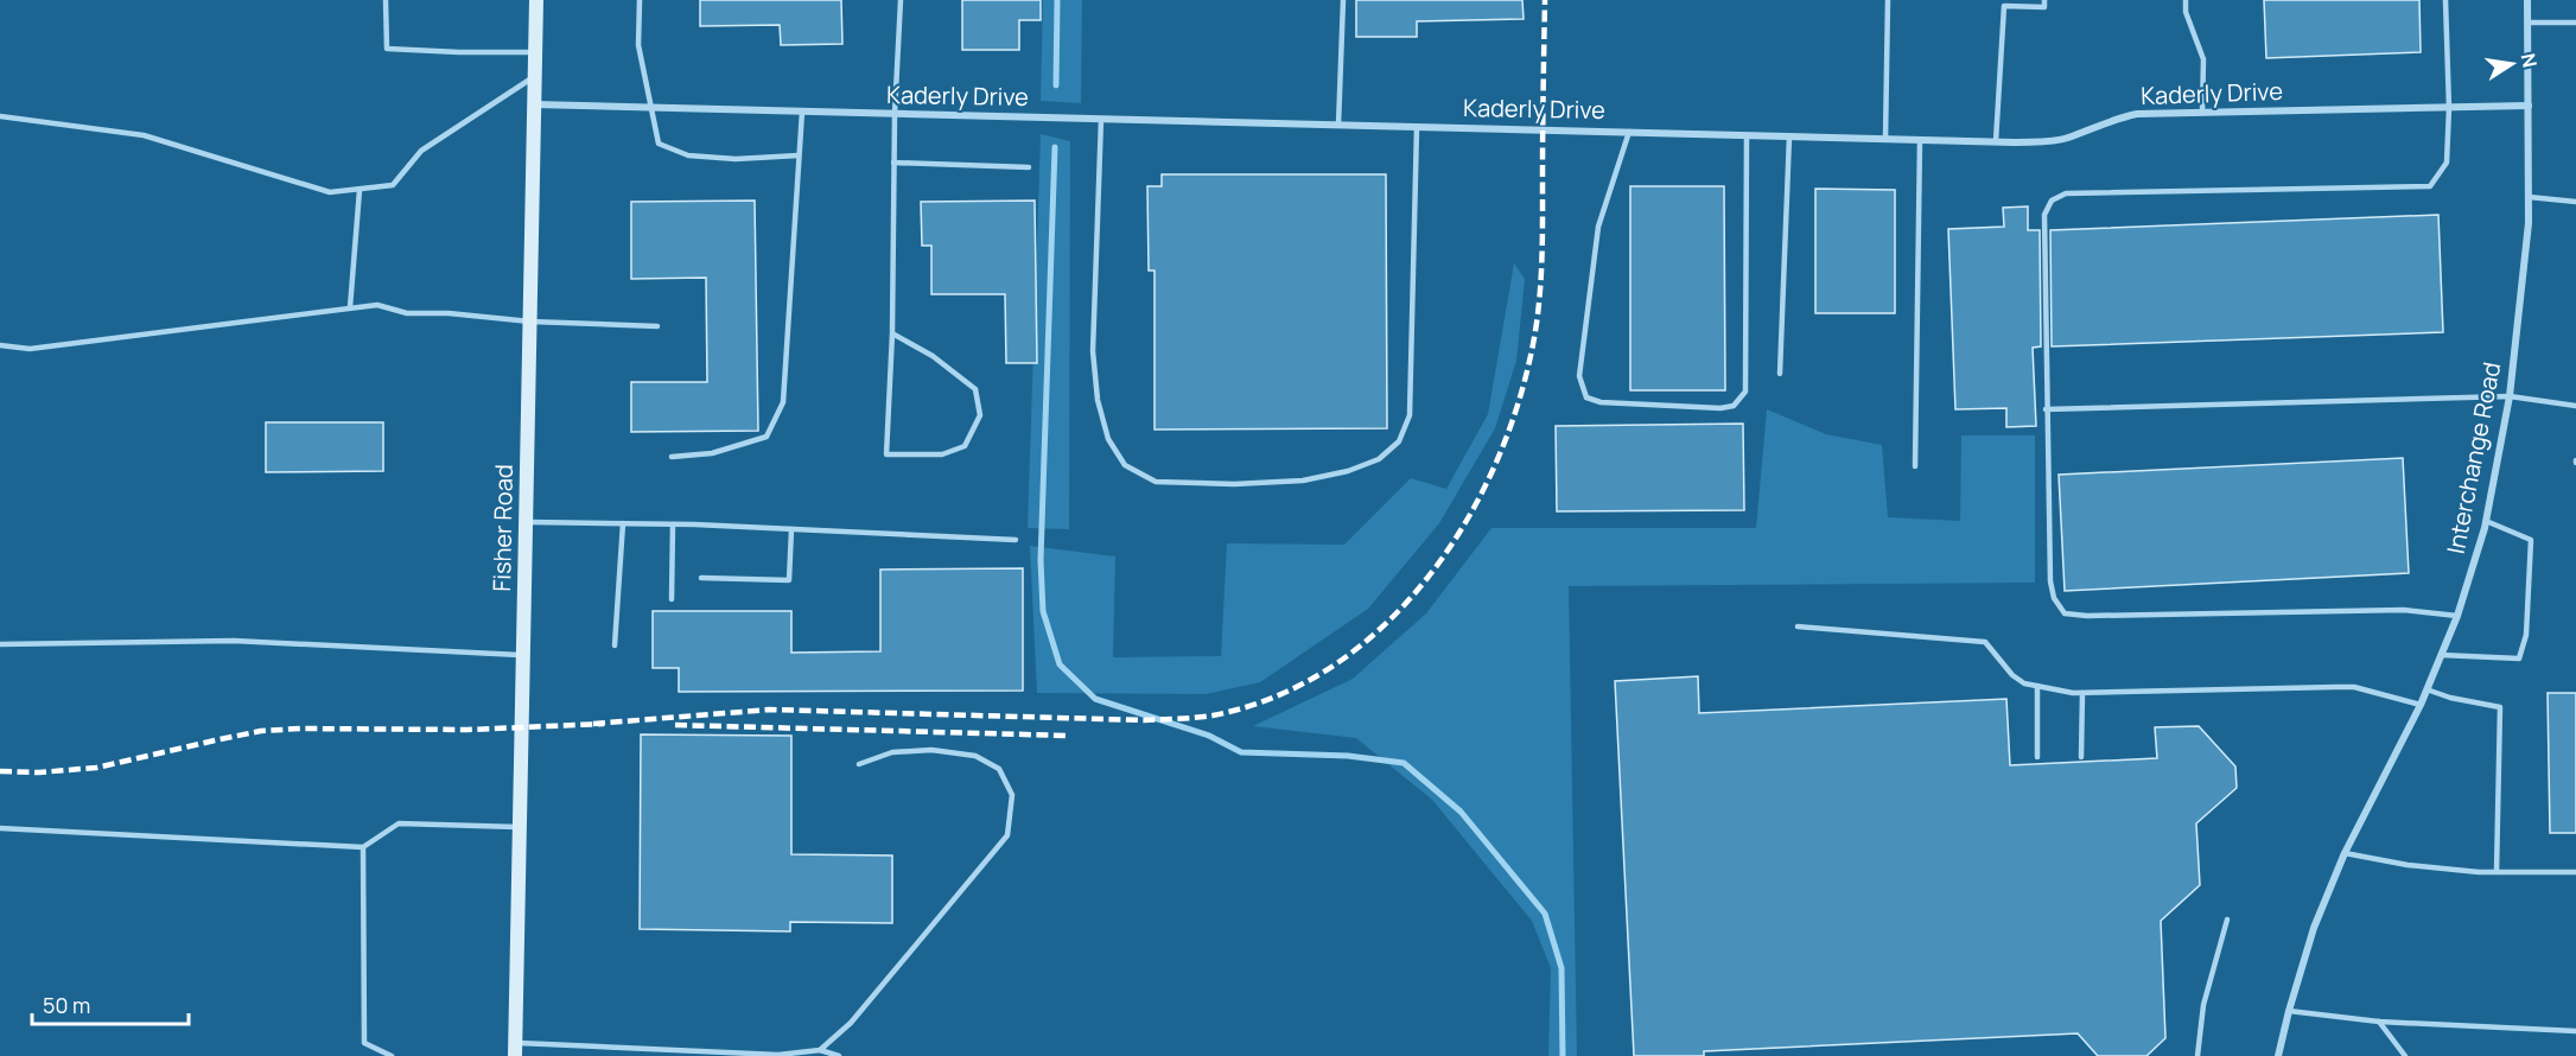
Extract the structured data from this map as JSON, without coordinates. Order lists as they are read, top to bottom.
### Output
{
  "streets": {
    "main road": ["Fisher Road"],
    "street": ["Kaderly Drive", "Interchange Road"]
  },
  "crossings": [
    ["Kaderly Drive", "Interchange Road"],
    ["Kaderly Drive", "Fisher Road"]
  ],
  "scale_bar": "50 m",
  "north": "right"
}
